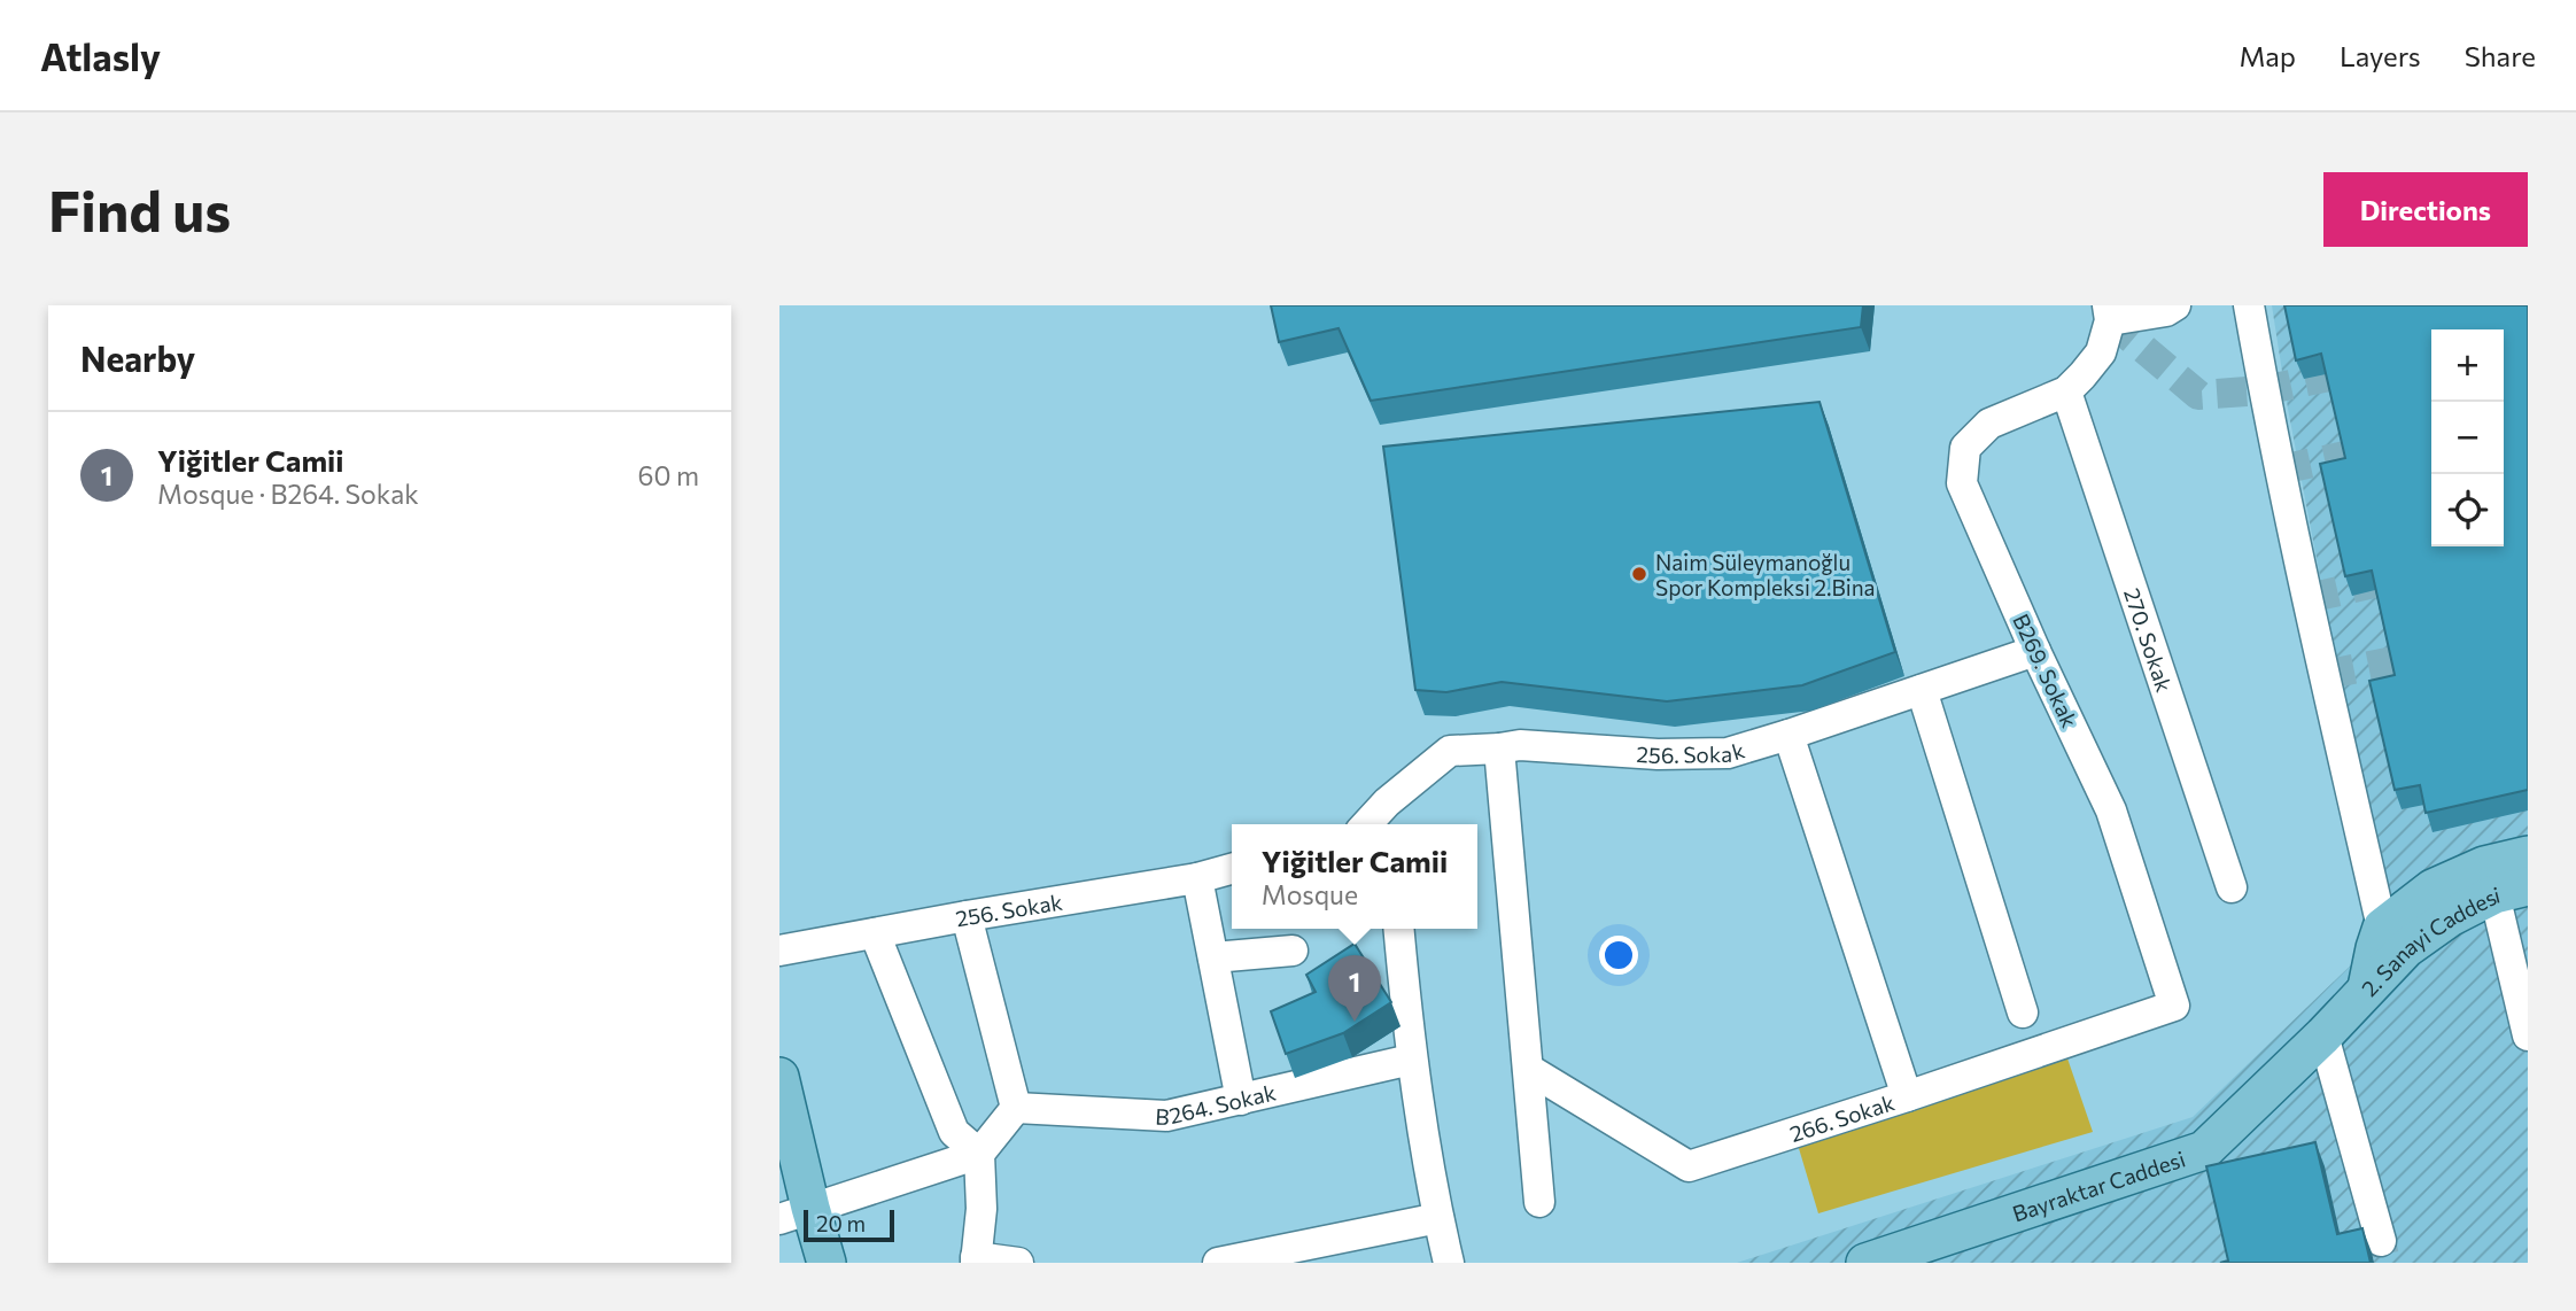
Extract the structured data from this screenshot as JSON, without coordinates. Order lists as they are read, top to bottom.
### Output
{
  "streets": {
    "main road": ["2. Sanayi Caddesi", "Bayraktar Caddesi"],
    "street": [
      "270. Sokak",
      "B269. Sokak",
      "256. Sokak",
      "B264. Sokak",
      "266. Sokak"
    ]
  },
  "crossings": [
    ["270. Sokak", "B269. Sokak"],
    ["B269. Sokak", "256. Sokak"],
    ["B269. Sokak", "266. Sokak"],
    ["2. Sanayi Caddesi", "Bayraktar Caddesi"]
  ],
  "places": ["Naim Süleymanoğlu Spor Kompleksi 2.Bina"],
  "scale_bar": "20 m",
  "page": {
    "header": "Atlasly",
    "nav": ["Map", "Layers", "Share"],
    "buttons": "Directions",
    "title": "Find us",
    "heading": "Nearby",
    "map_buttons": ["+", "−"],
    "list": [
      {
        "mark": "1",
        "name": "Yiğitler Camii",
        "note": "Mosque · B264. Sokak",
        "value": "60 m"
      }
    ],
    "popup": ["Yiğitler Camii", "Mosque"],
    "pins": "1",
    "scale": "20 m"
  }
}
